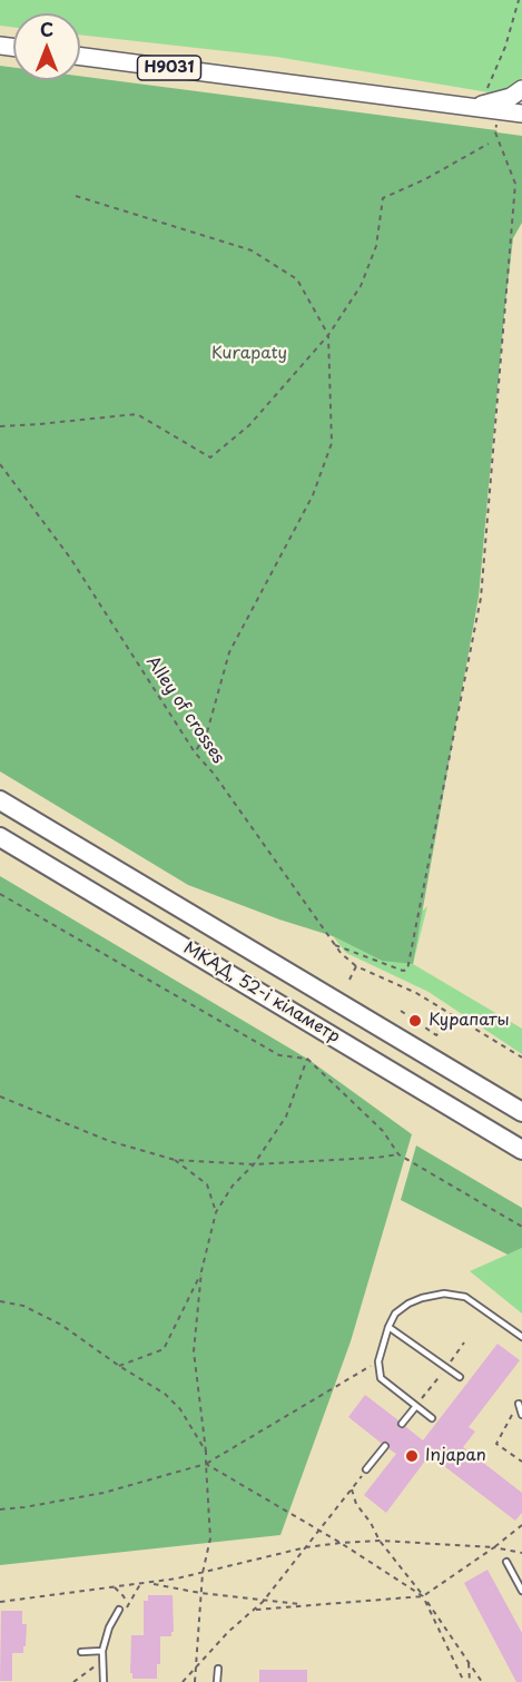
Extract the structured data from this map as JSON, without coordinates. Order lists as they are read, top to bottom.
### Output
{
  "streets": {
    "highway": ["МКАД, 52-і кіламетр"],
    "main road": ["Н9031"],
    "path": ["Alley of crosses"]
  },
  "parks": ["Kurapaty"],
  "places": ["Курапаты", "Injapan"],
  "north": "top"
}
